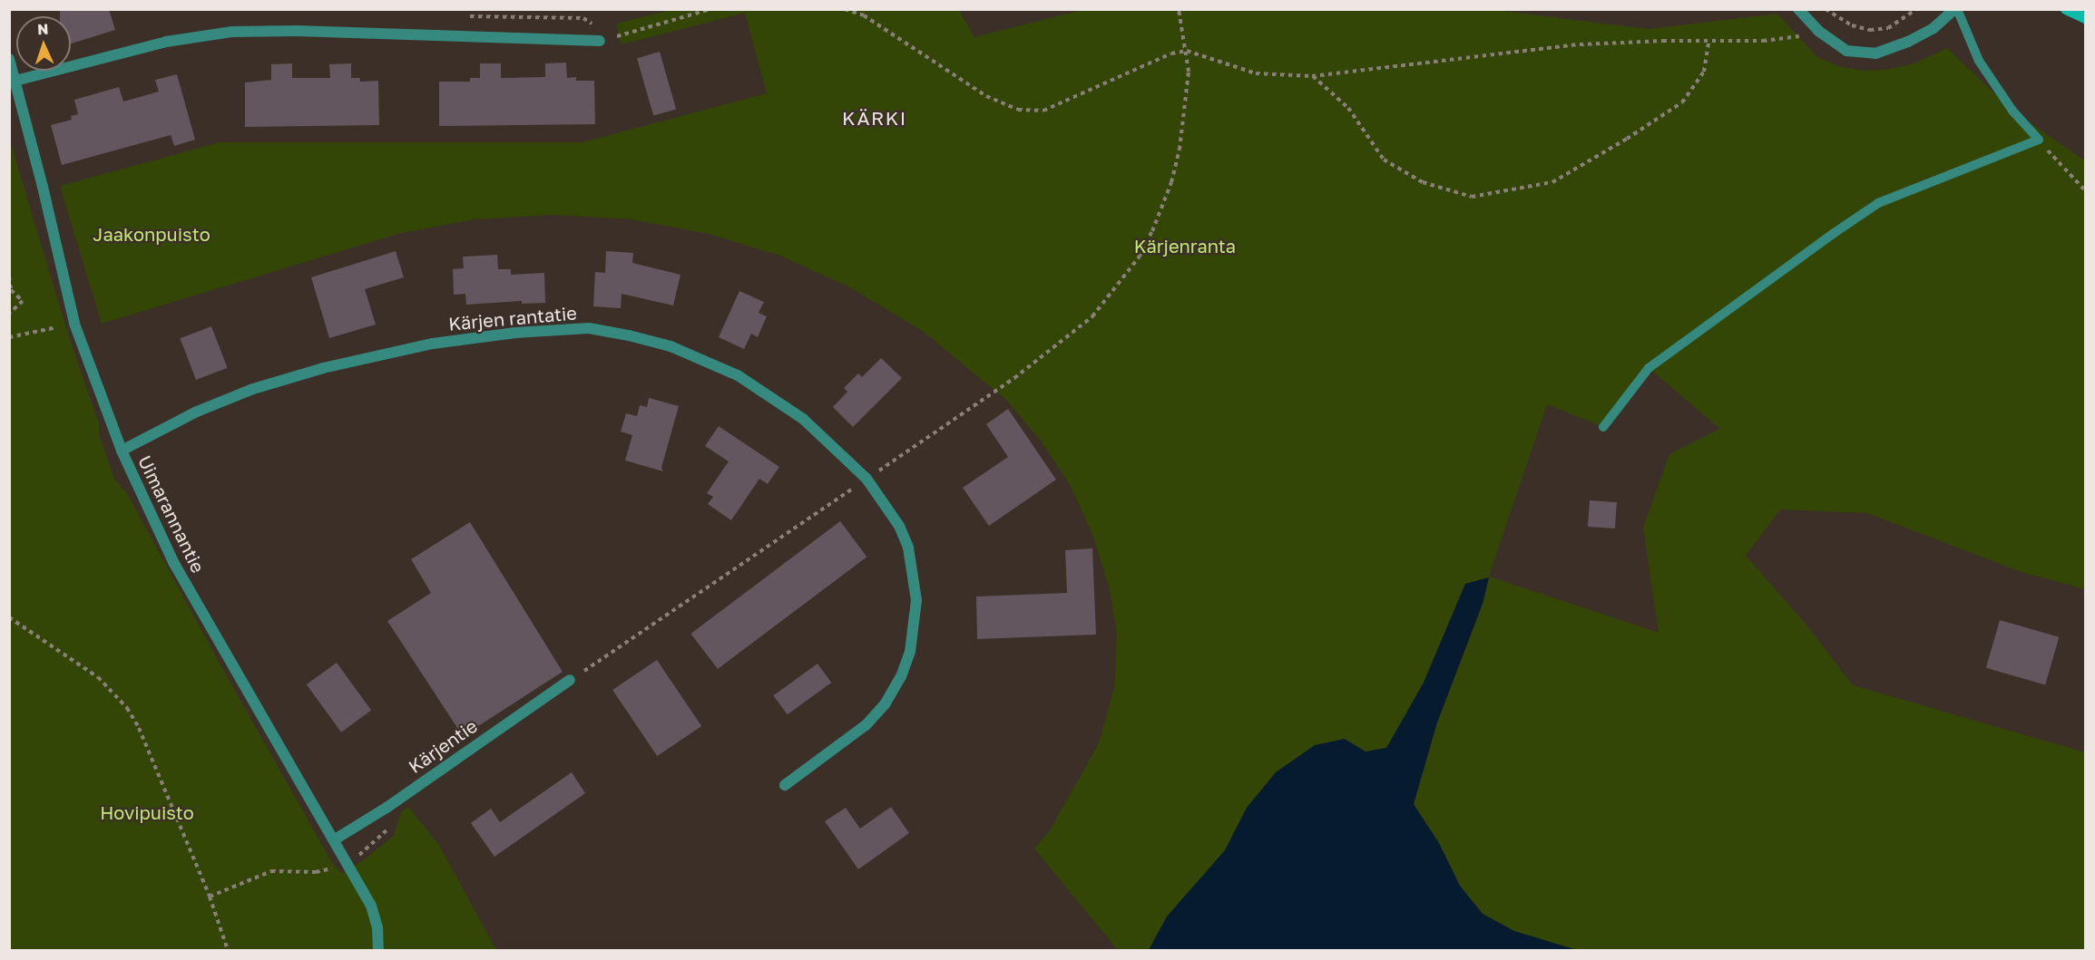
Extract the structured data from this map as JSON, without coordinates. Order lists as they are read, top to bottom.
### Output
{
  "streets": {
    "street": ["Kärjen rantatie", "Uimarannantie", "Kärjentie"]
  },
  "crossings": [
    ["Kärjen rantatie", "Uimarannantie"],
    ["Uimarannantie", "Kärjentie"]
  ],
  "districts": ["KÄRKI"],
  "parks": ["Jaakonpuisto", "Kärjenranta", "Hovipuisto"],
  "north": "top"
}
